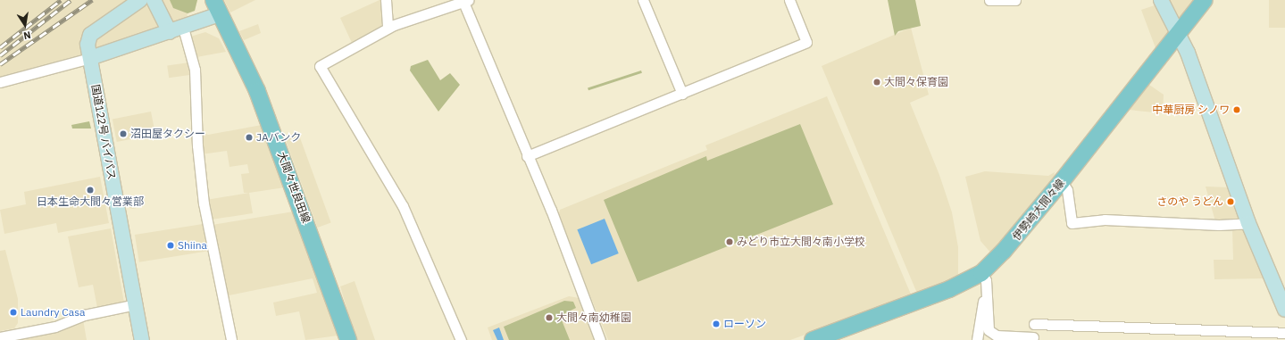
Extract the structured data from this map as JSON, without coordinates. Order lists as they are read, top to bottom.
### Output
{
  "streets": {
    "main road": ["大間々世良田線", "伊勢崎大間々線"],
    "street": ["国道122号 バイパス"]
  },
  "places": [
    "大間々保育園",
    "中華厨房 シノワ",
    "沼田屋タクシー",
    "JAバンク",
    "日本生命大間々営業部",
    "さのや うどん",
    "みどり市立大間々南小学校",
    "Shiina",
    "Laundry Casa",
    "大間々南幼稚園",
    "ローソン"
  ],
  "north": "bottom"
}
